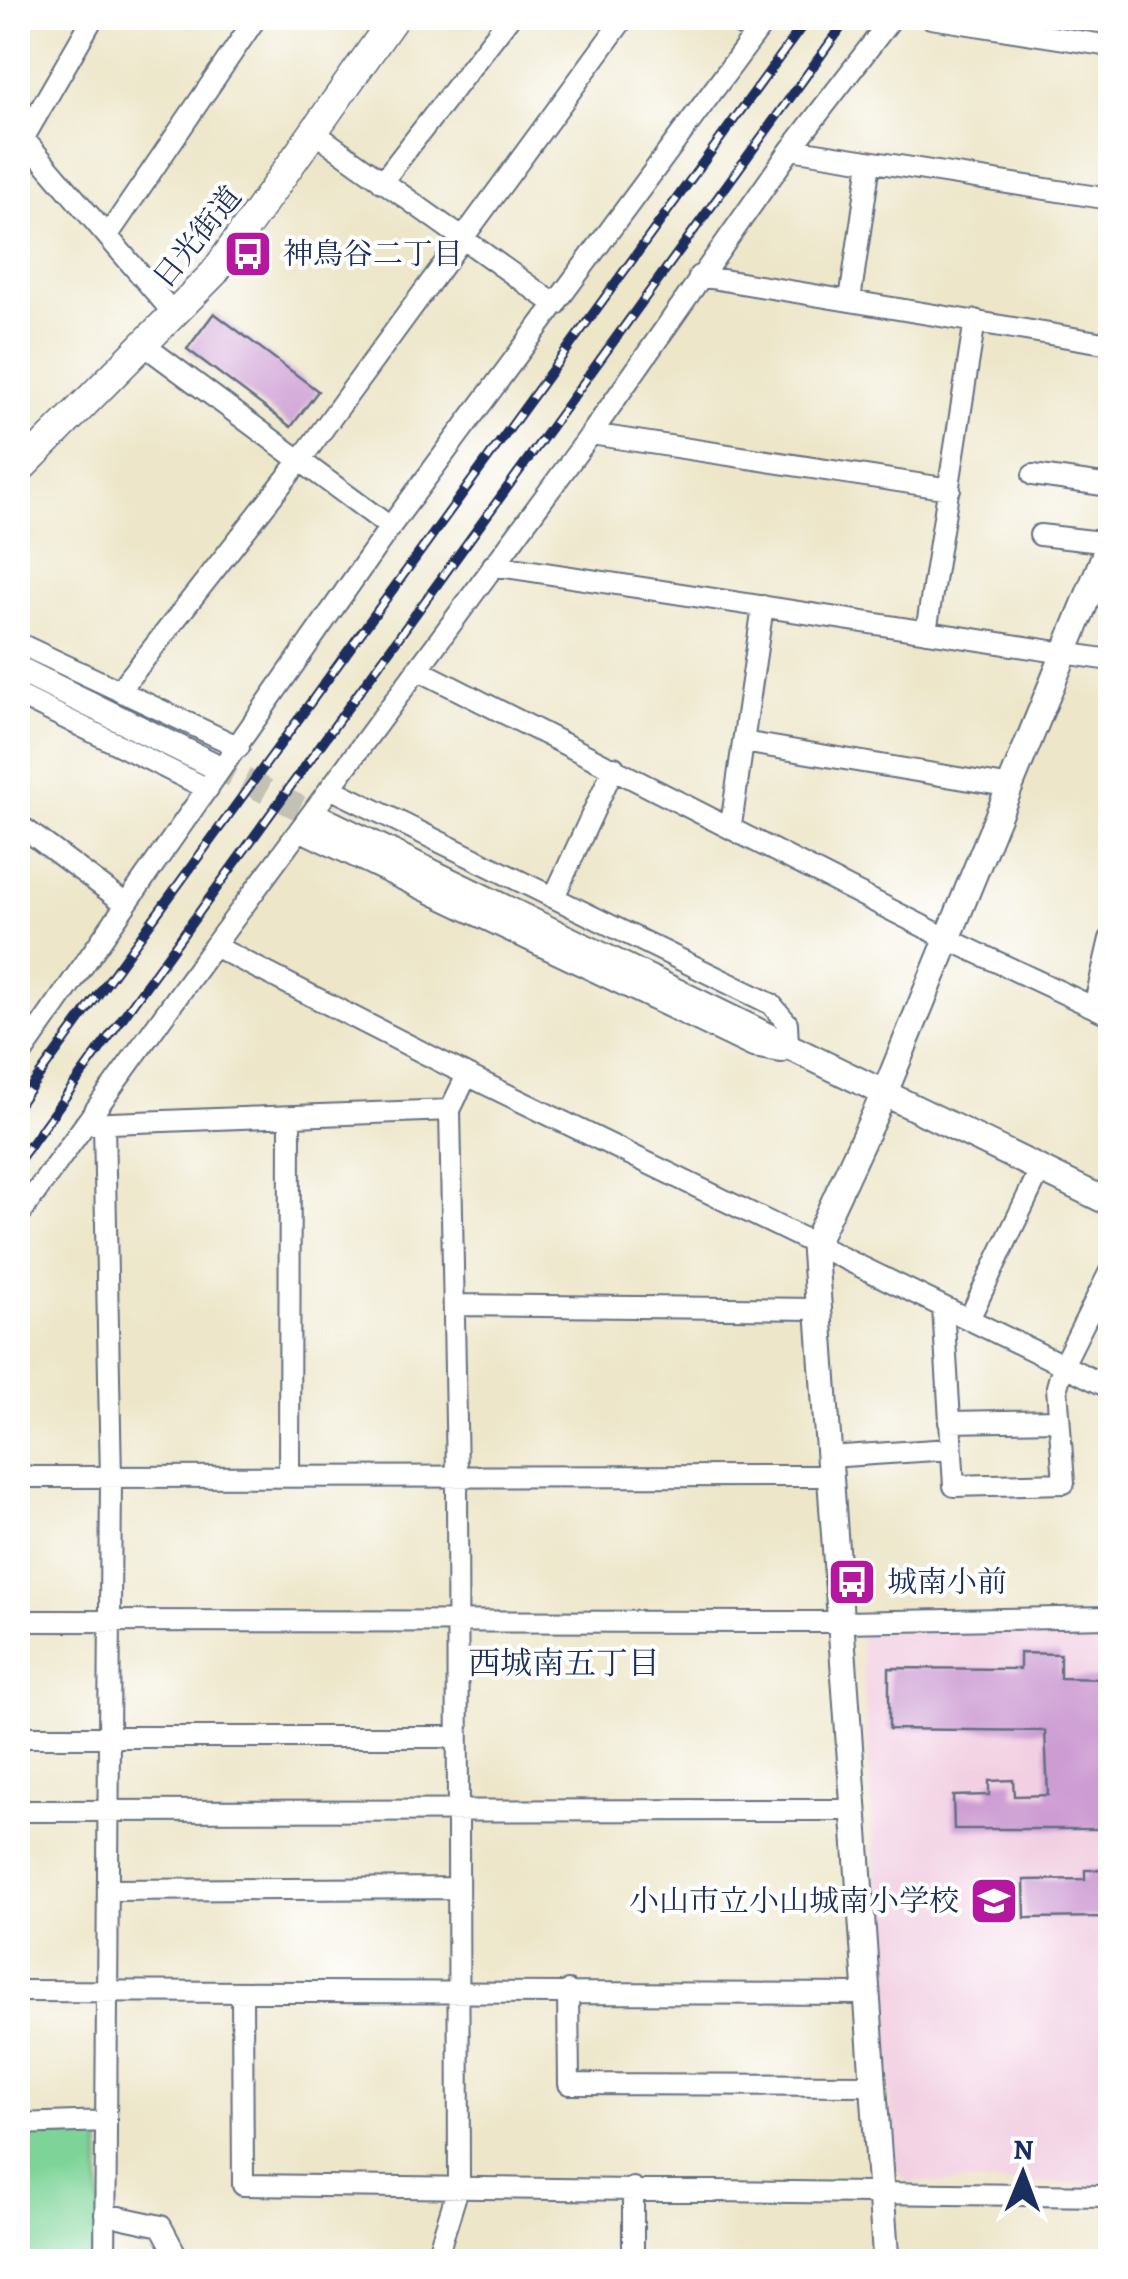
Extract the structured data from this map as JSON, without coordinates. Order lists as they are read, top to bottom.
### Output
{
  "streets": {
    "main road": ["日光街道"]
  },
  "districts": ["西城南五丁目"],
  "places": {
    "bus stop": ["神鳥谷二丁目", "城南小前"],
    "school or university": ["小山市立小山城南小学校"]
  },
  "north": "top"
}
